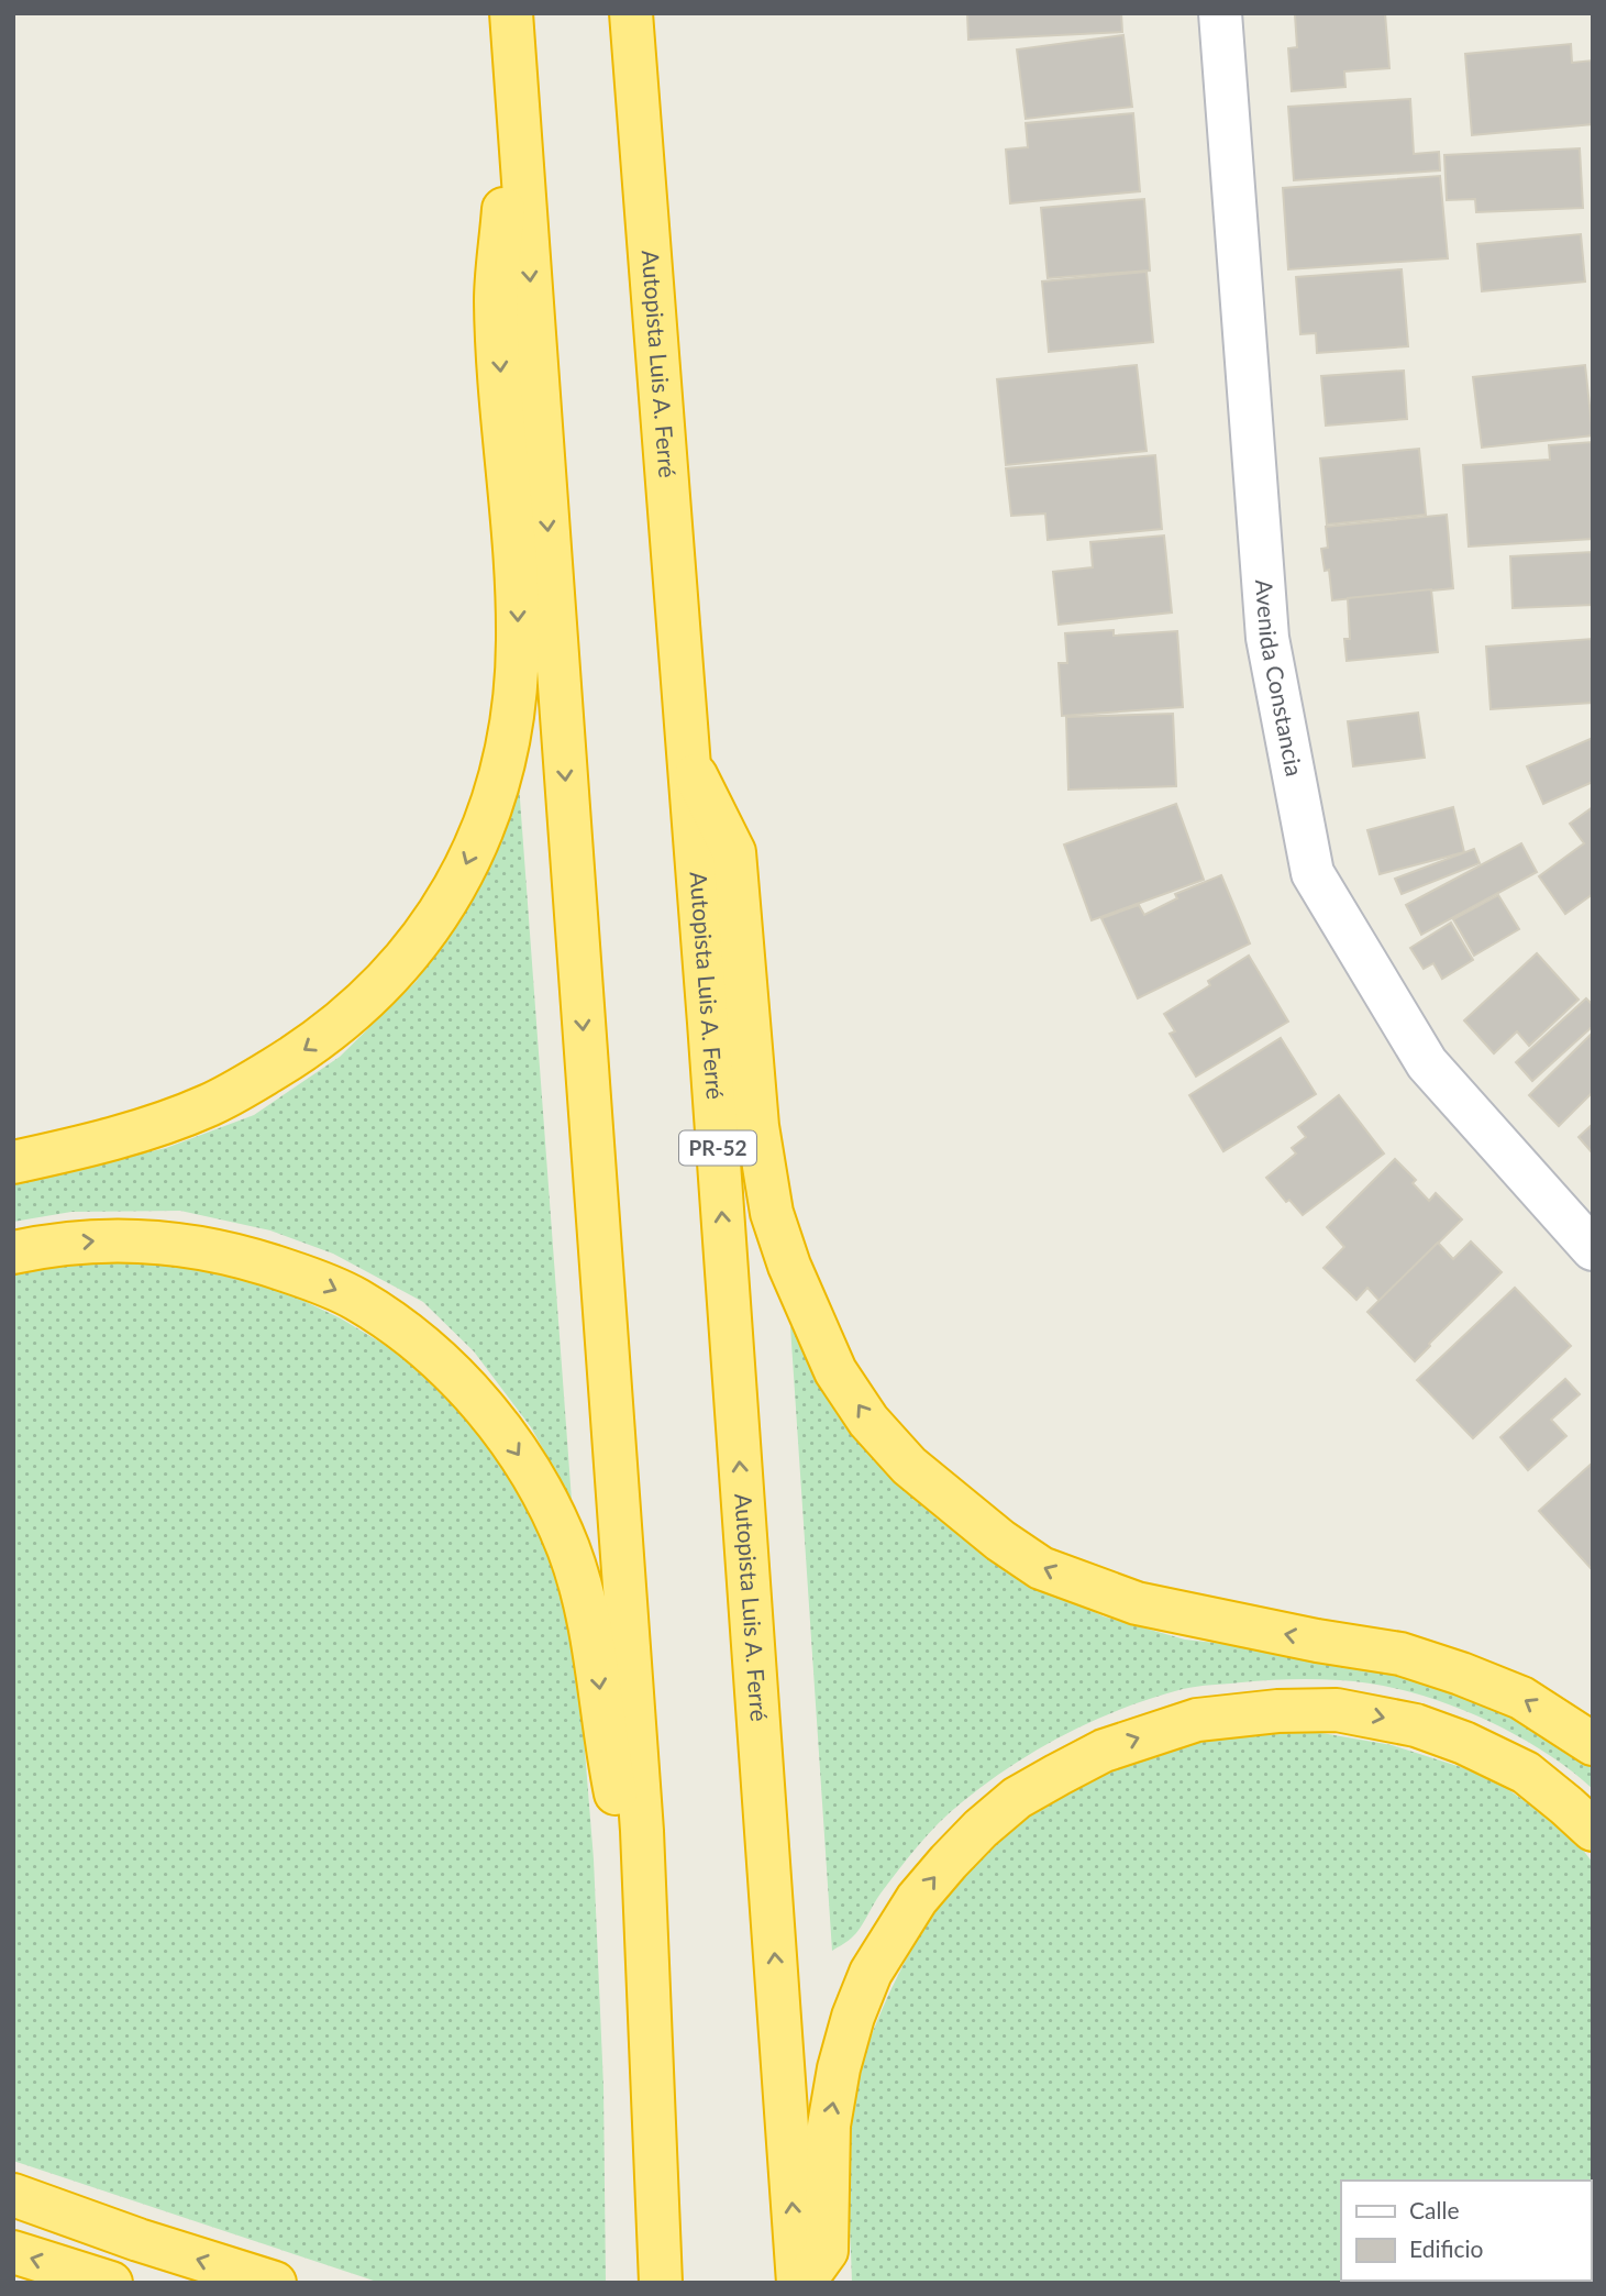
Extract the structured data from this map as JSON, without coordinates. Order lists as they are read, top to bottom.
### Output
{
  "streets": {
    "highway": ["Autopista Luis A. Ferré", "PR-52"],
    "street": ["Avenida Constancia"]
  },
  "legend": ["Calle", "Edificio"]
}
